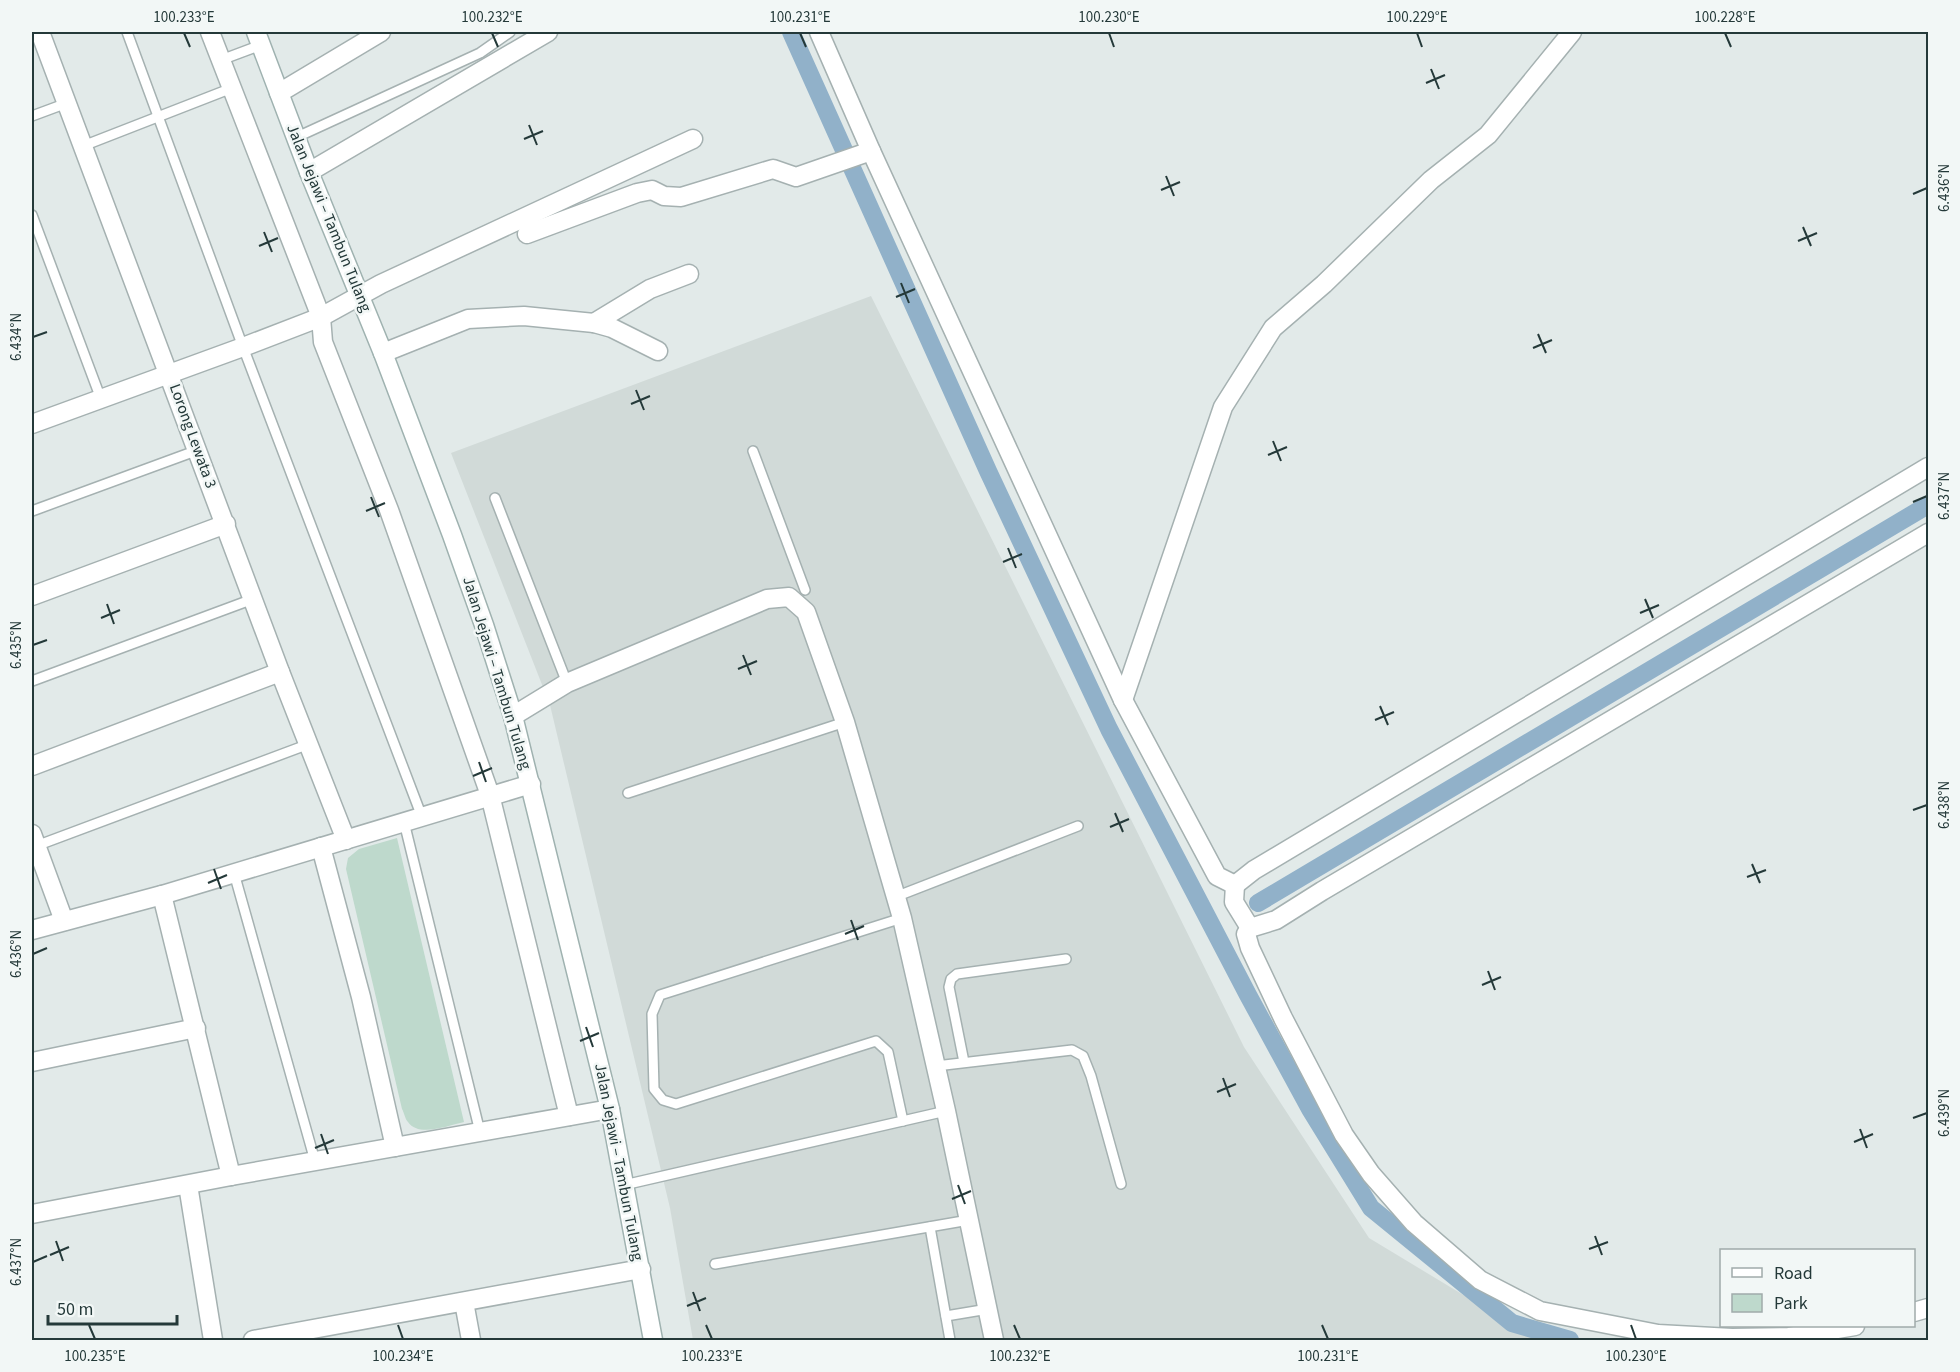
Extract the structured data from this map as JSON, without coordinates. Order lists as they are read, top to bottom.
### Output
{
  "streets": {
    "street": ["Jalan Jejawi – Tambun Tulang", "Lorong Lewata 3"]
  },
  "legend": ["Road", "Park"],
  "scale_bar": "50 m",
  "coordinates": [
    "100.233°E",
    "100.232°E",
    "100.231°E",
    "100.230°E",
    "100.229°E",
    "100.228°E",
    "6.436°N",
    "6.434°N",
    "6.437°N",
    "6.435°N",
    "6.438°N",
    "6.439°N",
    "100.235°E",
    "100.234°E"
  ]
}
